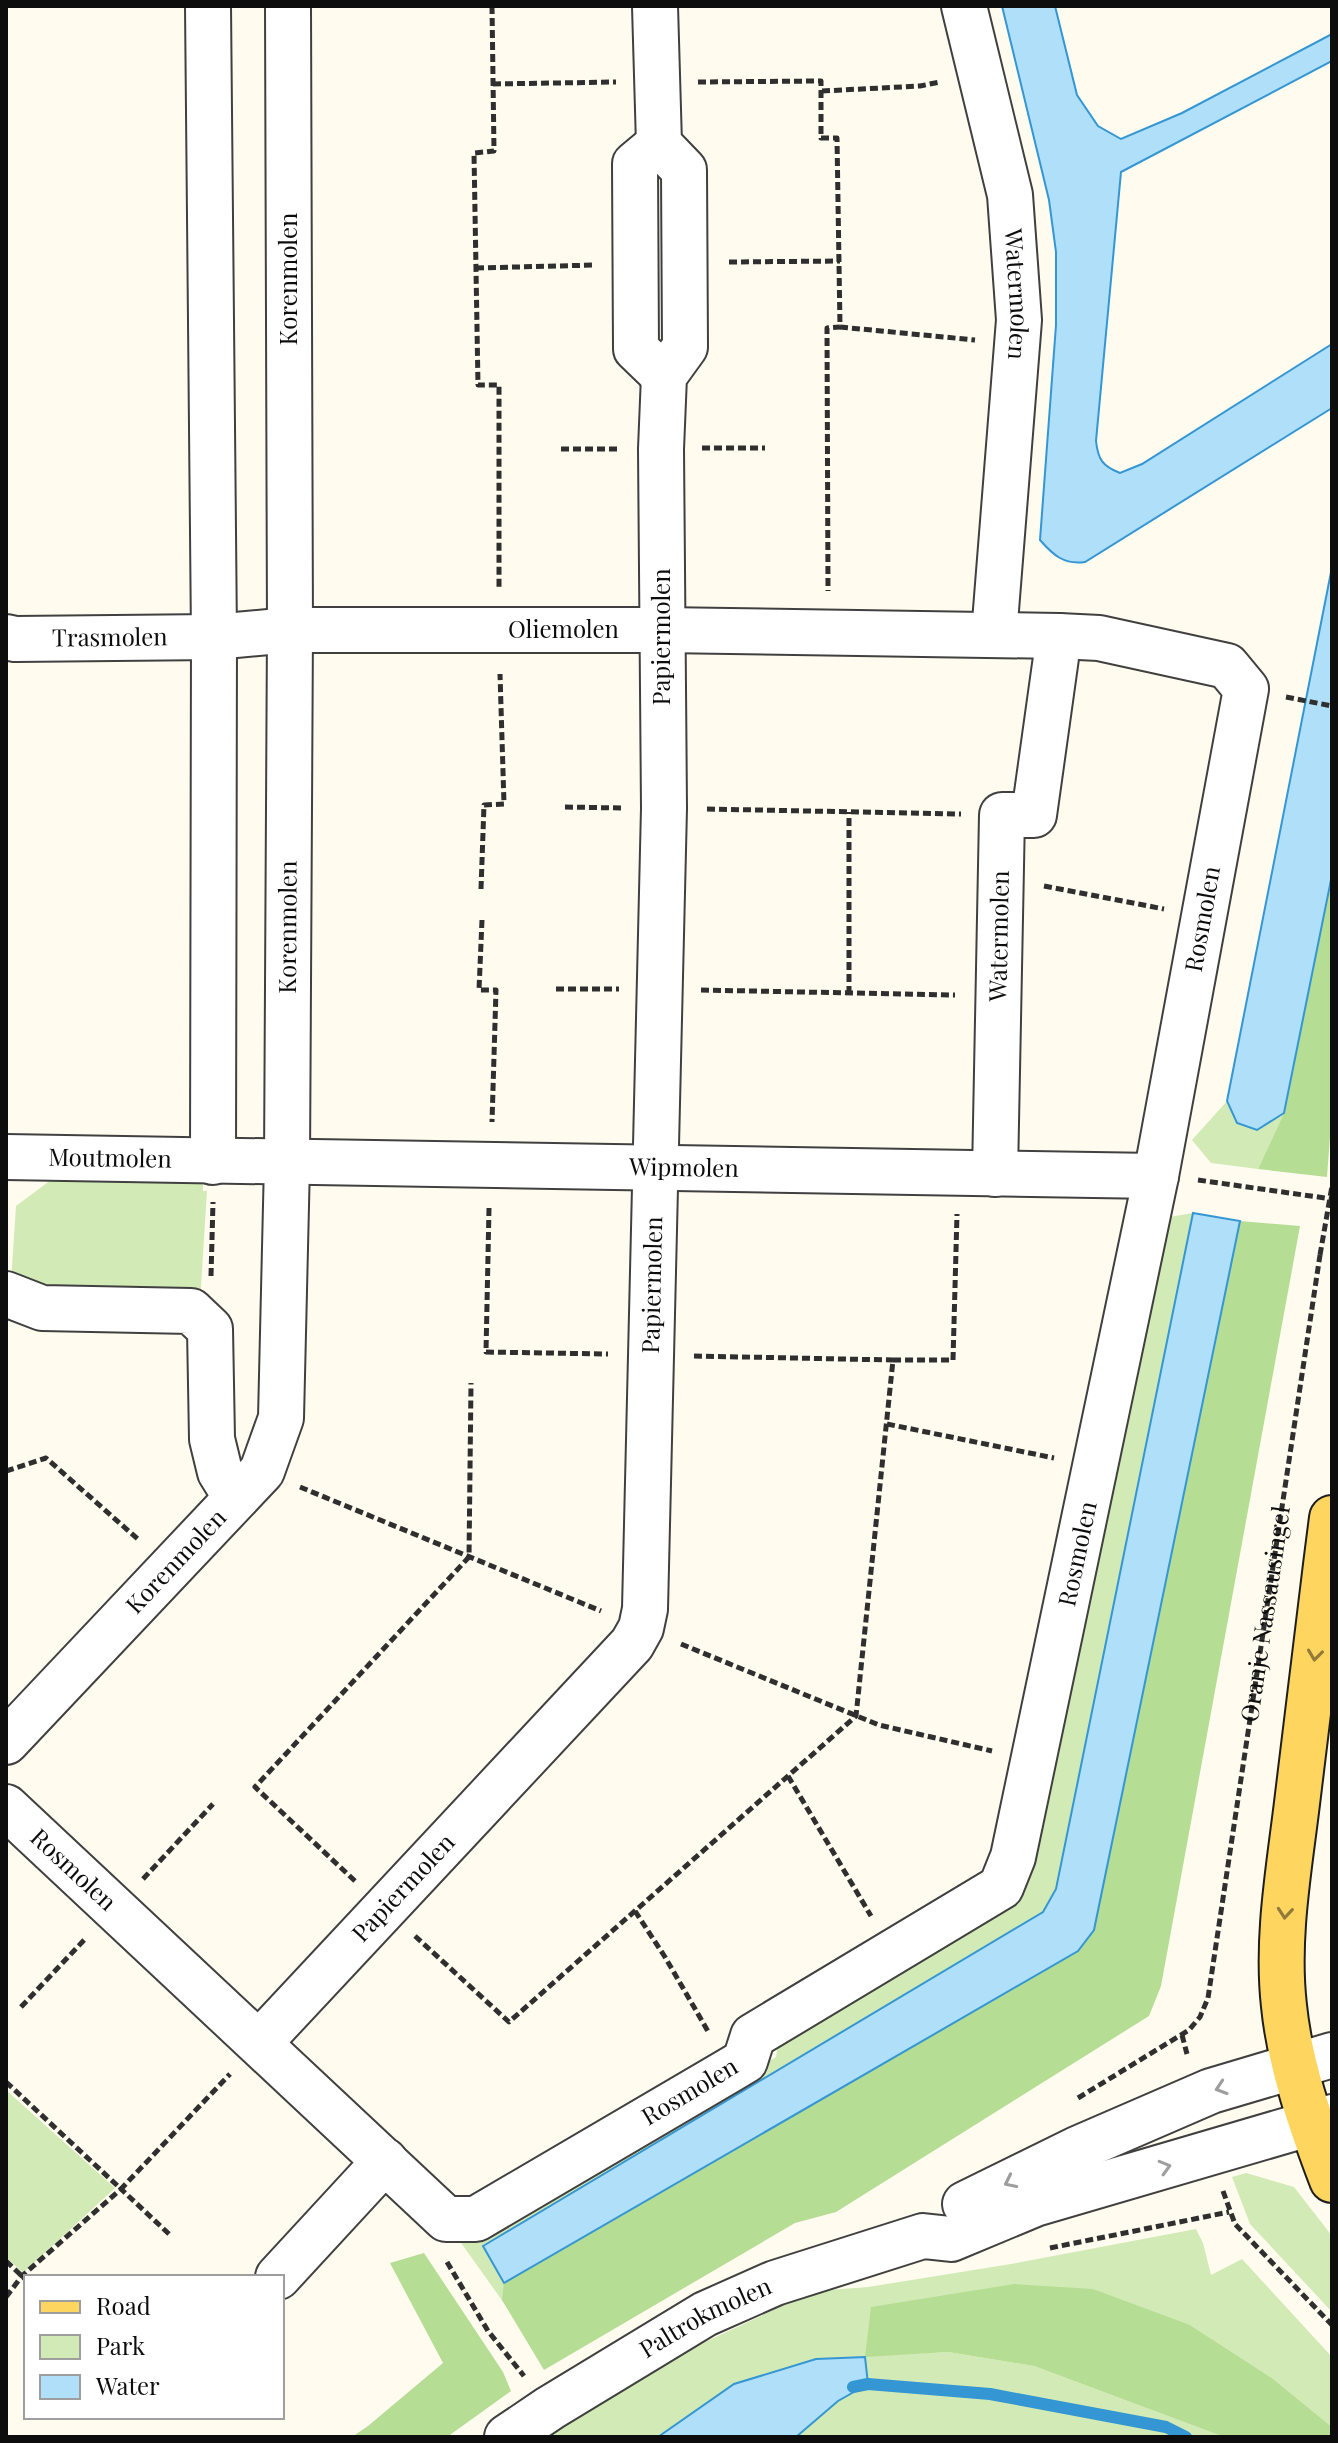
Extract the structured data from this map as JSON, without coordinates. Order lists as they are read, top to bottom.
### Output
{
  "streets": {
    "main road": ["Oranje Nassausingel"],
    "street": [
      "Korenmolen",
      "Watermolen",
      "Oliemolen",
      "Papiermolen",
      "Trasmolen",
      "Rosmolen",
      "Moutmolen",
      "Wipmolen",
      "Paltrokmolen"
    ]
  },
  "crossings": [
    ["Korenmolen", "Oliemolen"],
    ["Korenmolen", "Wipmolen"],
    ["Watermolen", "Oliemolen"],
    ["Watermolen", "Rosmolen"],
    ["Watermolen", "Wipmolen"],
    ["Oliemolen", "Papiermolen"],
    ["Oliemolen", "Trasmolen"],
    ["Oliemolen", "Rosmolen"],
    ["Papiermolen", "Rosmolen"],
    ["Papiermolen", "Wipmolen"],
    ["Rosmolen", "Wipmolen"],
    ["Moutmolen", "Wipmolen"],
    ["Oranje Nassausingel", "Paltrokmolen"]
  ],
  "legend": ["Road", "Park", "Water"]
}
